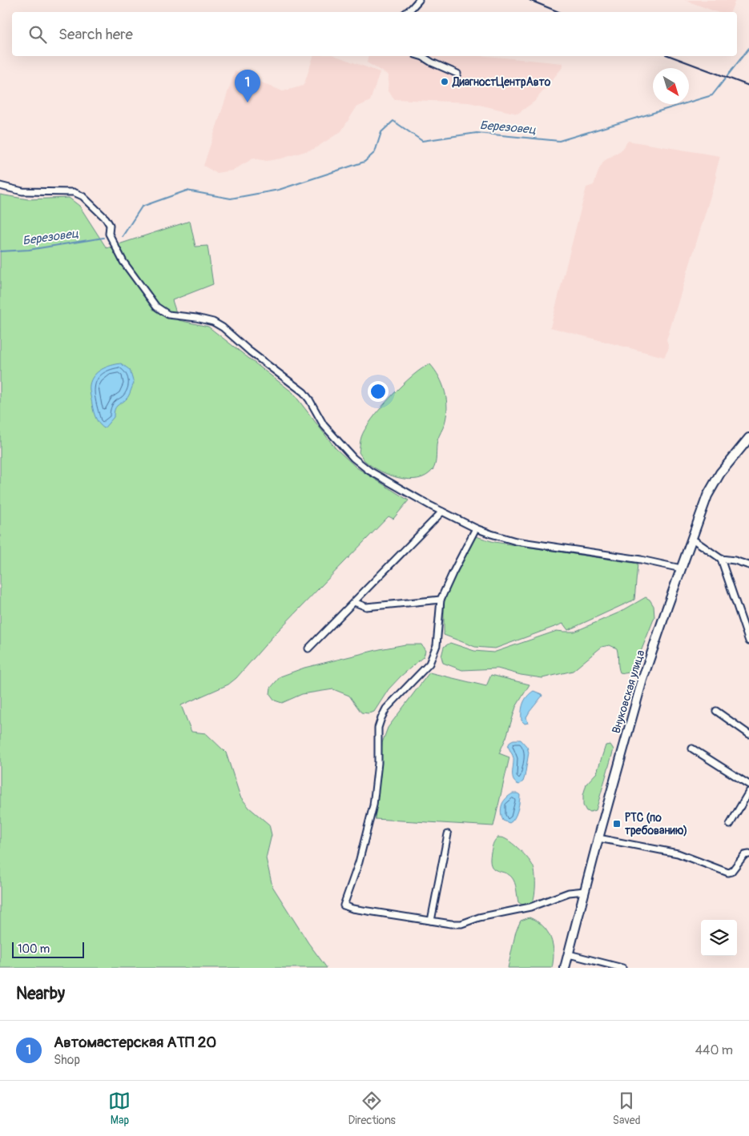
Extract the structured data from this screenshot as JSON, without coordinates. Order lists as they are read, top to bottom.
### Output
{
  "streets": {
    "main road": ["Внуковская улица"]
  },
  "water": ["Березовец"],
  "places": {
    "other": ["ДиагностЦентрАвто"],
    "transit": ["РТС (по требованию)"]
  },
  "scale_bar": "100 m",
  "north": "bottom right",
  "page": {
    "search": "Search here",
    "pins": "1",
    "scale": "100 m",
    "heading": "Nearby",
    "list": [
      {
        "mark": "1",
        "name": "Автомастерская АТП 20",
        "note": "Shop",
        "value": "440 m"
      }
    ],
    "nav": ["Map", "Directions", "Saved"]
  }
}
